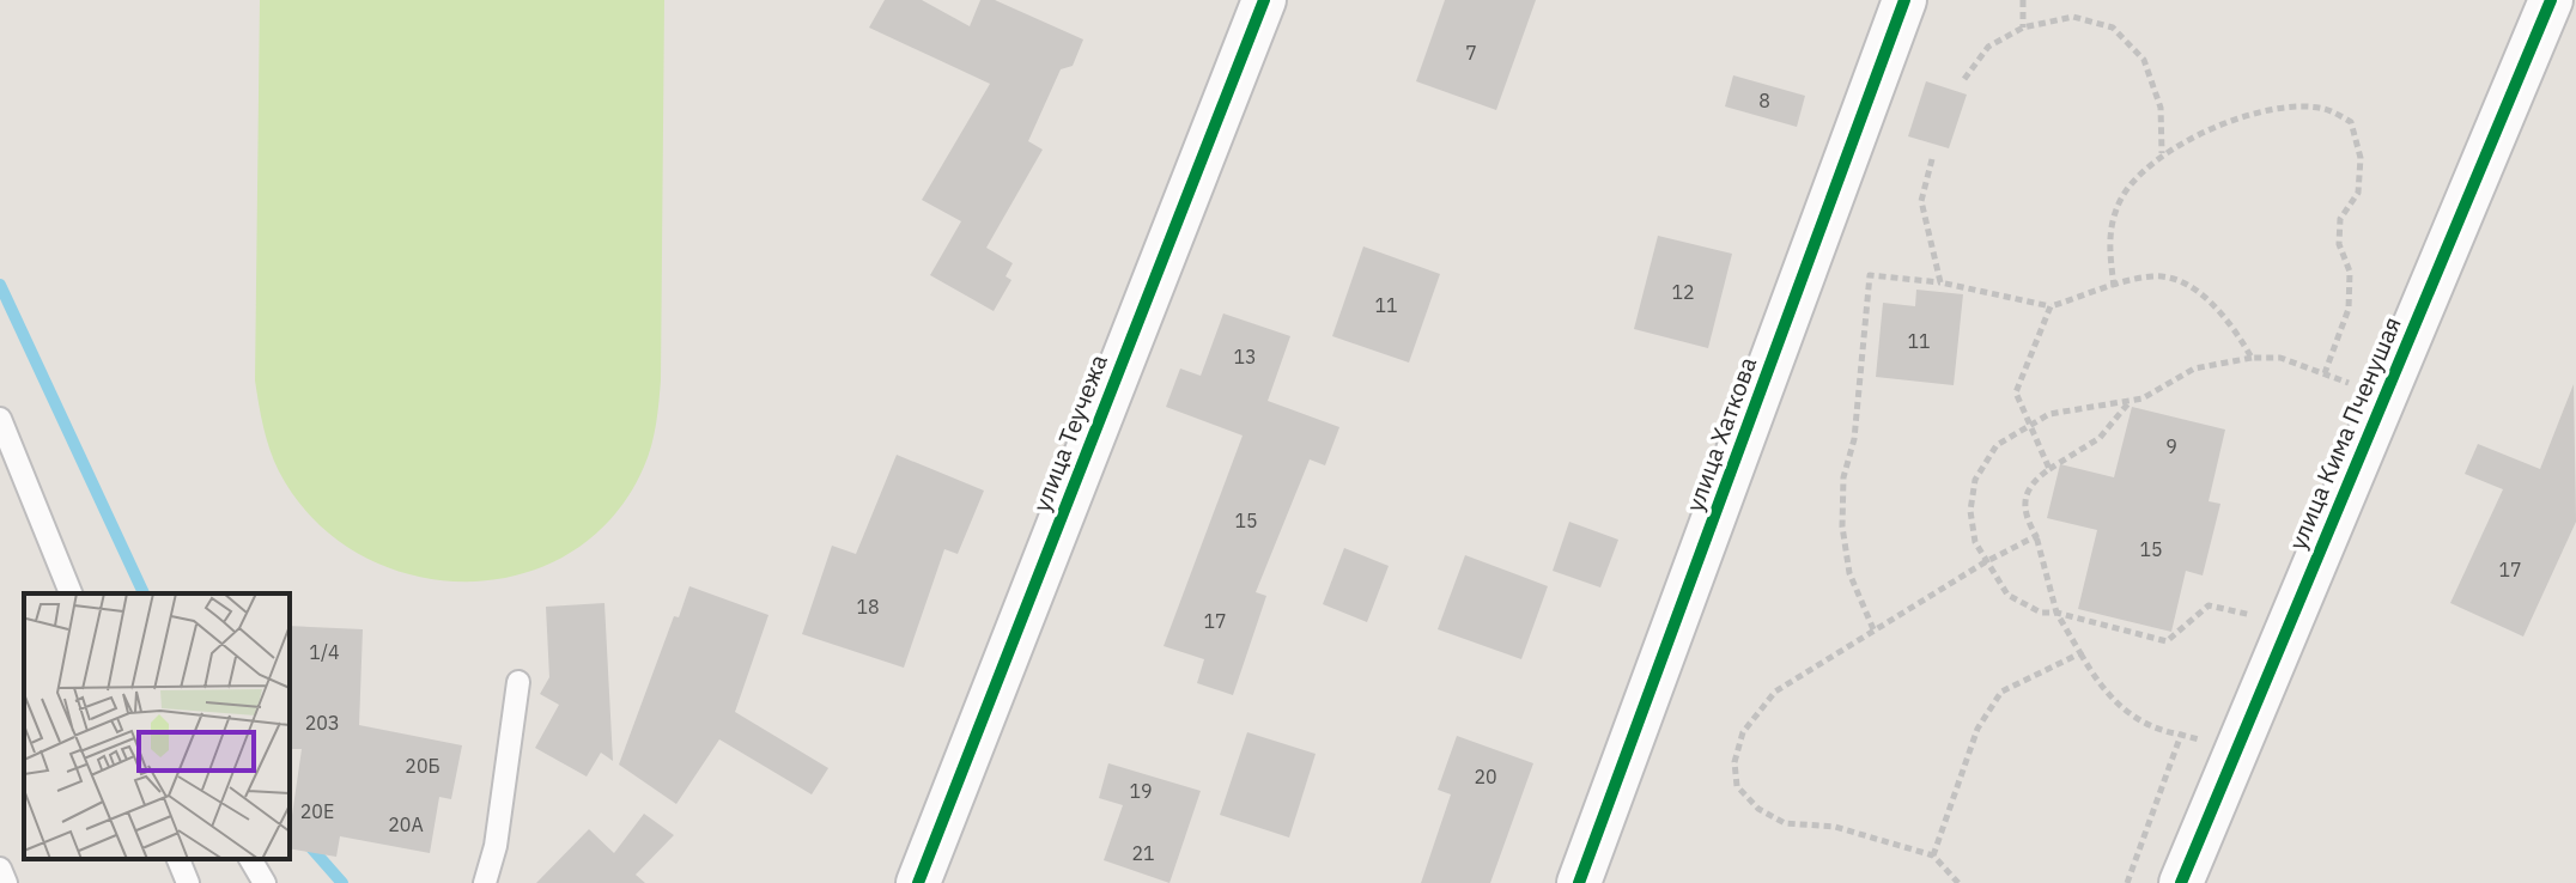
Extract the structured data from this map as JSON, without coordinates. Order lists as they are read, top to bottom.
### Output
{
  "streets": {
    "street": ["улица Теучежа", "улица Кима Пченушая", "улица Хаткова"]
  },
  "house_numbers": [
    "7",
    "8",
    "12",
    "11",
    "11",
    "13",
    "9",
    "15",
    "15",
    "17",
    "18",
    "17",
    "1/4",
    "20З",
    "20Б",
    "20",
    "19",
    "20Е",
    "20А",
    "21"
  ]
}
